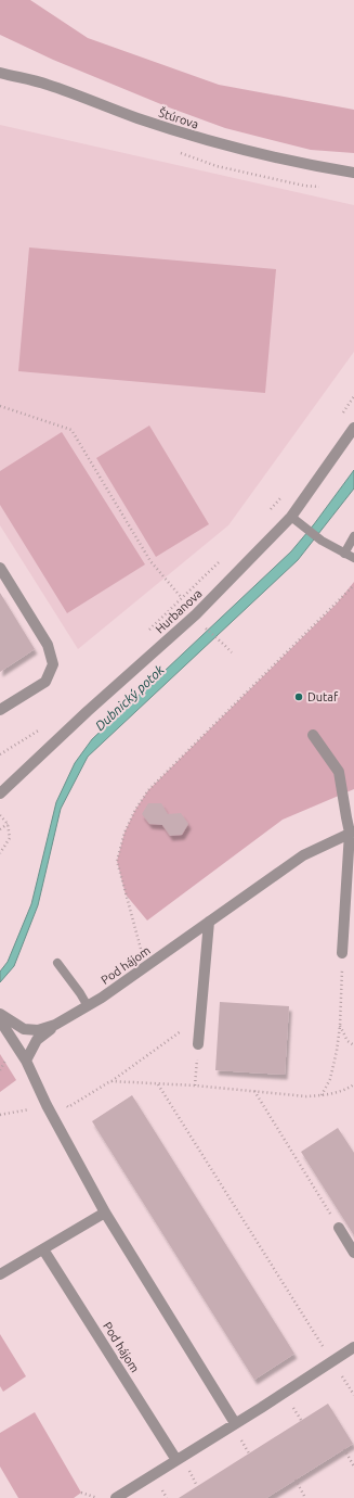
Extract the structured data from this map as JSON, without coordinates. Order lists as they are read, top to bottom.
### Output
{
  "streets": {
    "street": ["Štúrova", "Hurbanova", "Pod hájom"]
  },
  "water": ["Dubnický potok"],
  "places": ["Dutaf"]
}
